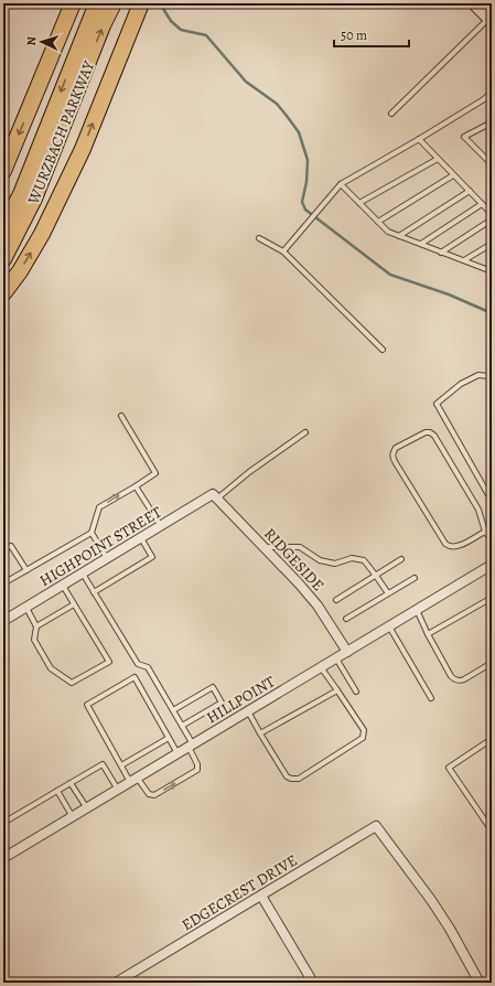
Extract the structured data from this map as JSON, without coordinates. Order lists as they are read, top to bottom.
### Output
{
  "streets": {
    "highway": ["WURZBACH PARKWAY"],
    "street": [
      "HIGHPOINT STREET",
      "RIDGESIDE",
      "HILLPOINT",
      "EDGECREST DRIVE"
    ]
  },
  "crossings": [
    ["HIGHPOINT STREET", "RIDGESIDE"],
    ["RIDGESIDE", "HILLPOINT"]
  ],
  "scale_bar": "50 m",
  "north": "left"
}
